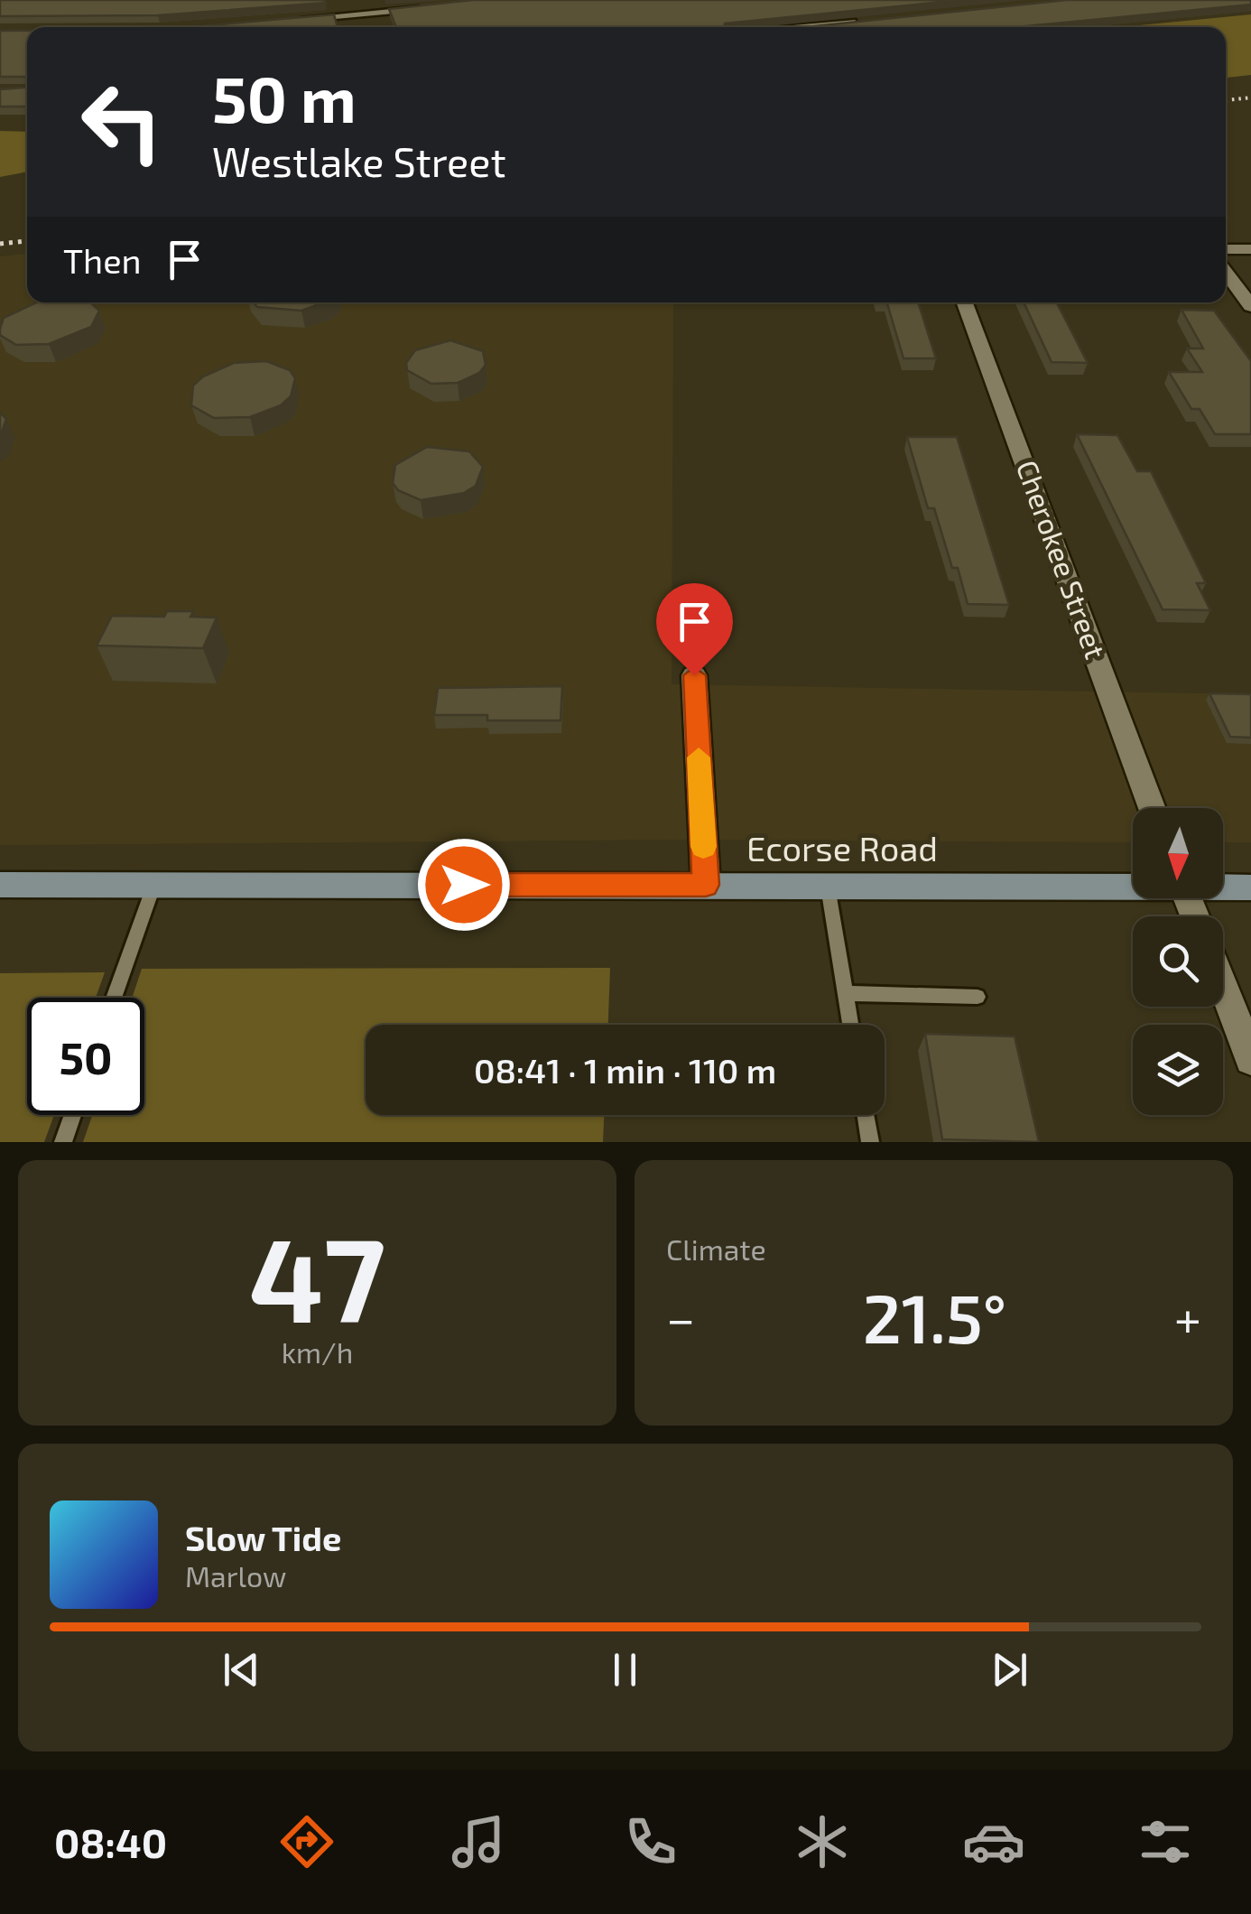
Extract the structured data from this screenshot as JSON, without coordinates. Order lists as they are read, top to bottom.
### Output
{
  "streets": {
    "main road": ["Ecorse Road"],
    "street": ["Cherokee Street"]
  },
  "north": "bottom",
  "page": {
    "turn": ["50 m", "Westlake Street"],
    "then": "Then",
    "limit": "50",
    "trip": "08:41 · 1 min · 110 m",
    "tile": [
      ["47", "km/h"],
      "Climate"
    ],
    "heat": ["−", "21.5°", "+"],
    "song": ["Slow Tide", "Marlow"],
    "tabs": "08:40"
  }
}
